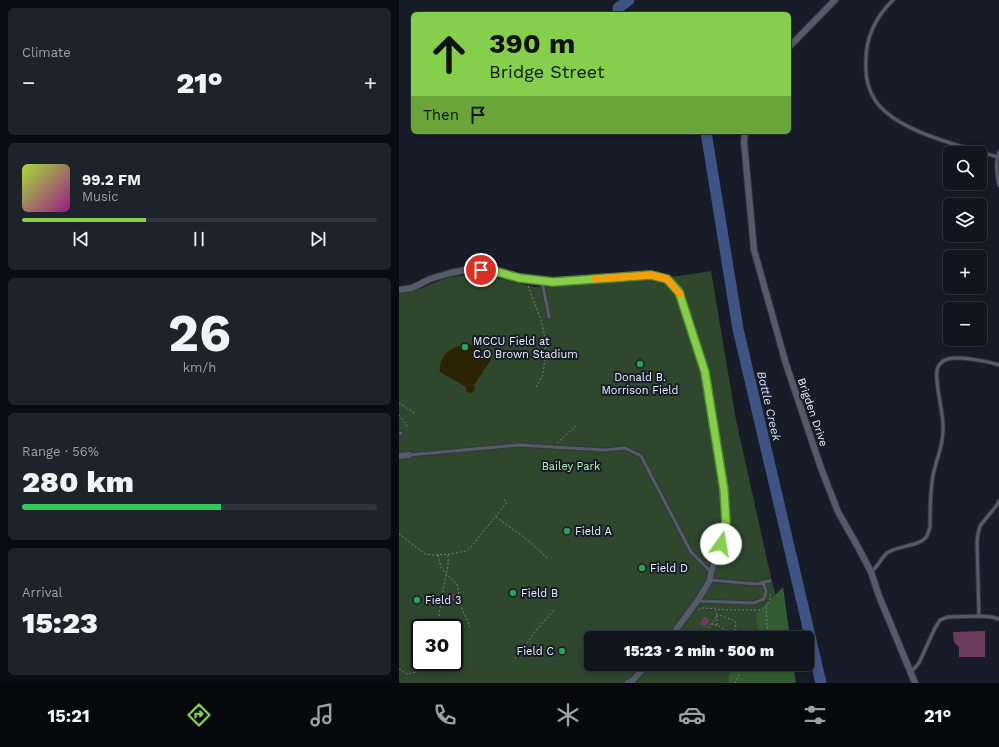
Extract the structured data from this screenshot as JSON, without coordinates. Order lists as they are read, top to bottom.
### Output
{
  "streets": {
    "street": ["Brigden Drive"]
  },
  "water": ["Battle Creek"],
  "parks": ["Bailey Park"],
  "places": [
    "MCCU Field at C.O Brown Stadium",
    "Donald B. Morrison Field",
    "Field A",
    "Field D",
    "Field B",
    "Field 3",
    "Field C"
  ],
  "page": {
    "tile": [
      "Climate",
      ["26", "km/h"],
      ["Range · 56%", "280 km"],
      ["Arrival", "15:23"]
    ],
    "turn": ["390 m", "Bridge Street"],
    "heat": ["−", "21°", "+"],
    "then": "Then",
    "map_buttons": ["+", "−"],
    "song": ["99.2 FM", "Music"],
    "limit": "30",
    "trip": "15:23 · 2 min · 500 m",
    "tabs": ["15:21", "21°"]
  }
}
